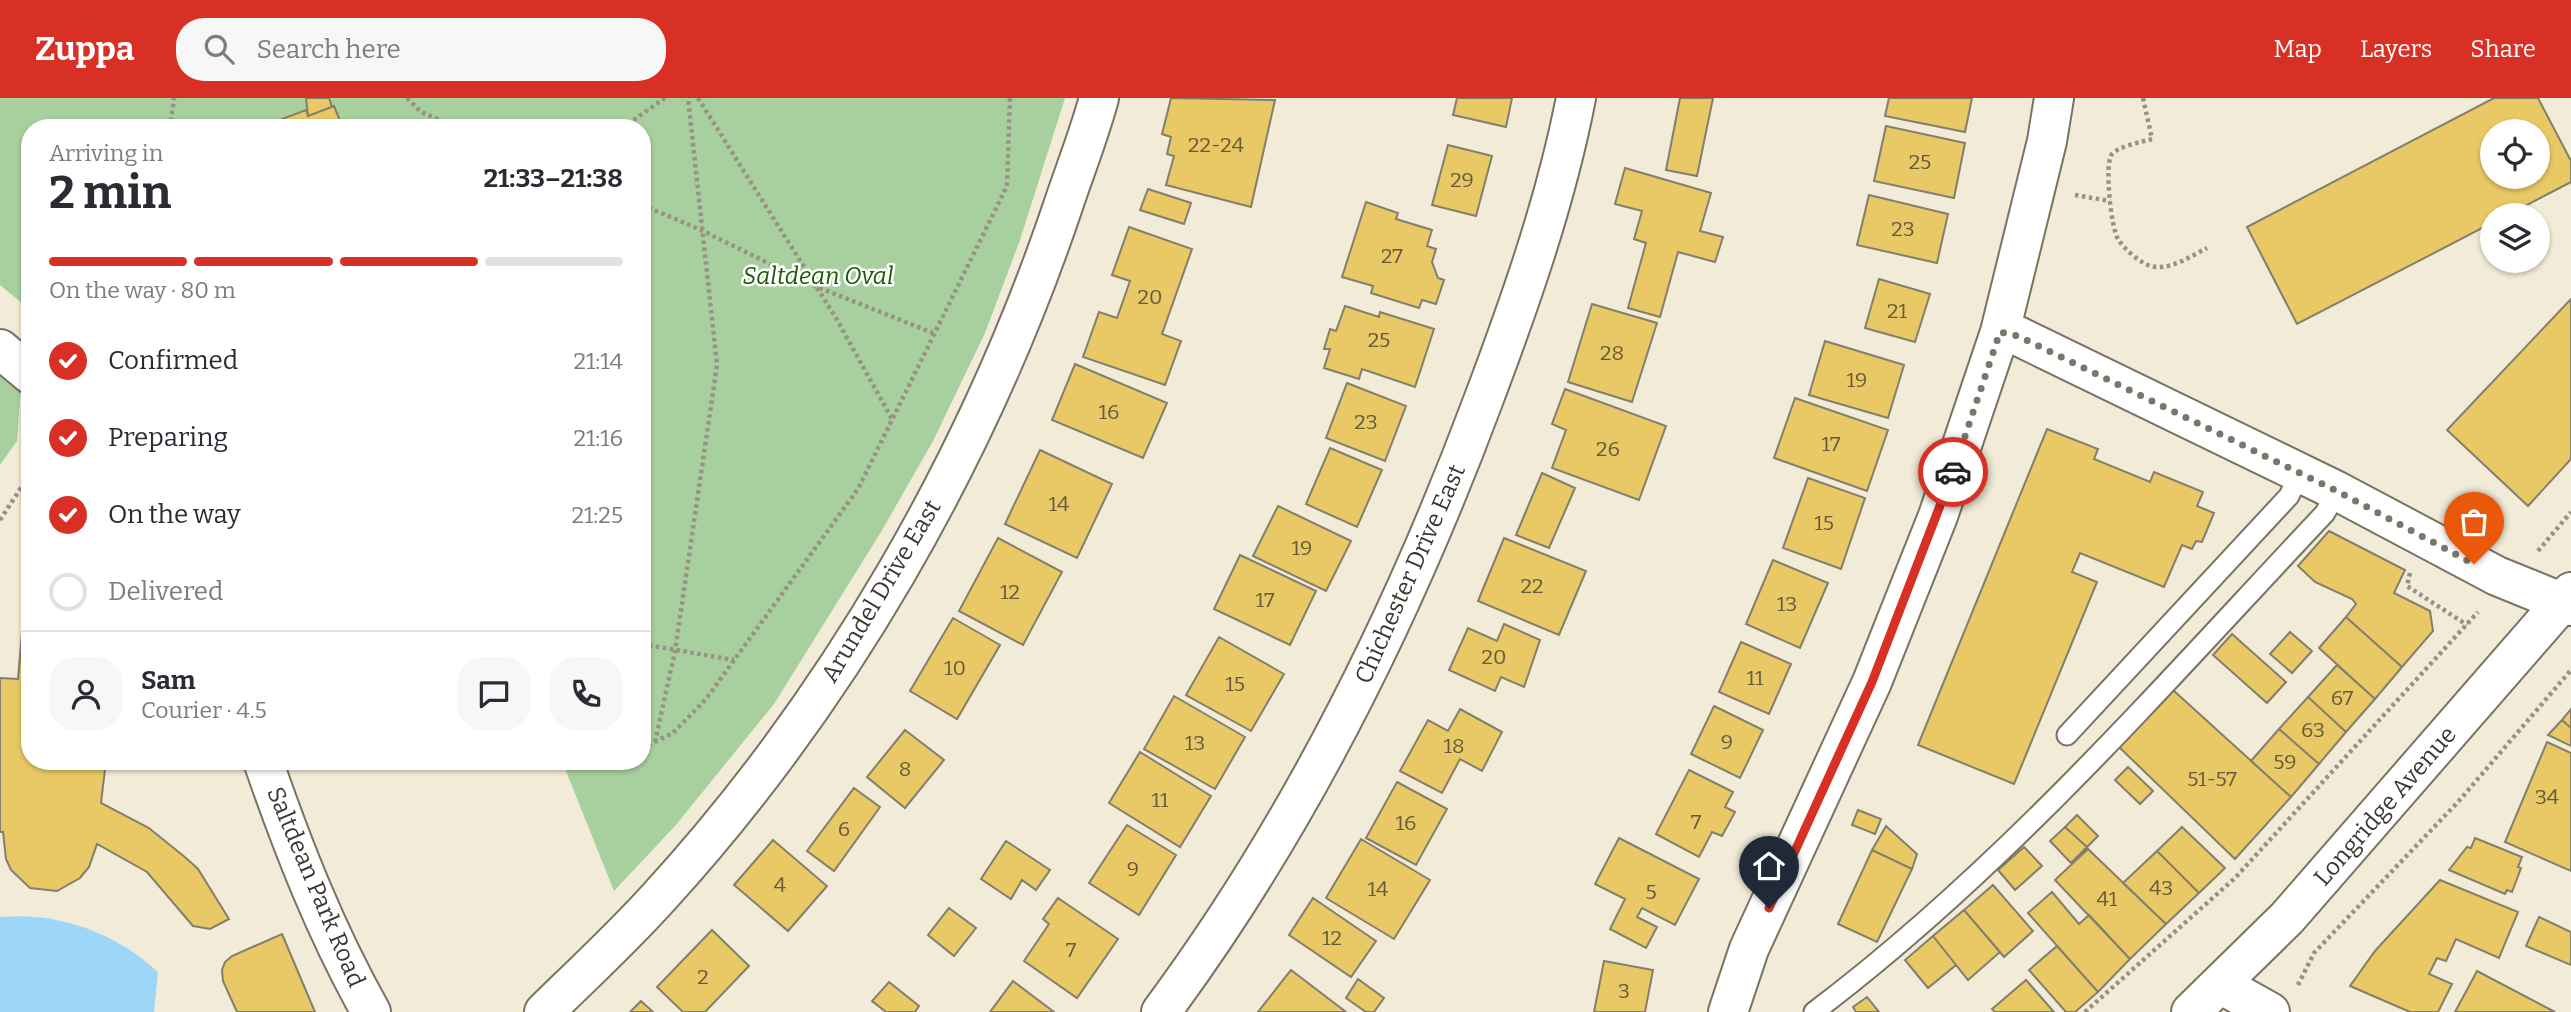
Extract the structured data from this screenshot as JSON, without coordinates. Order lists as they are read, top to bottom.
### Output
{
  "streets": {
    "street": [
      "Chichester Drive East",
      "Arundel Drive East",
      "Longridge Avenue",
      "Saltdean Park Road"
    ]
  },
  "parks": ["Saltdean Oval"],
  "house_numbers": [
    "22-24",
    "25",
    "29",
    "23",
    "27",
    "20",
    "21",
    "25",
    "28",
    "19",
    "16",
    "23",
    "17",
    "26",
    "14",
    "15",
    "19",
    "22",
    "12",
    "17",
    "13",
    "20",
    "10",
    "11",
    "15",
    "67",
    "63",
    "9",
    "13",
    "18",
    "59",
    "8",
    "51-57",
    "34",
    "11",
    "7",
    "16",
    "6",
    "9",
    "4",
    "43",
    "14",
    "5",
    "41",
    "12",
    "7",
    "2",
    "3"
  ],
  "page": {
    "header": "Zuppa",
    "search": "Search here",
    "nav": ["Map", "Layers", "Share"],
    "heading": ["2 min", "Arriving in", "21:33–21:38"],
    "panel": ["Sam", "Courier · 4.5"],
    "bar": "On the way · 80 m",
    "list": [
      ["Confirmed", "21:14"],
      ["Preparing", "21:16"],
      ["On the way", "21:25"],
      "Delivered"
    ]
  }
}
